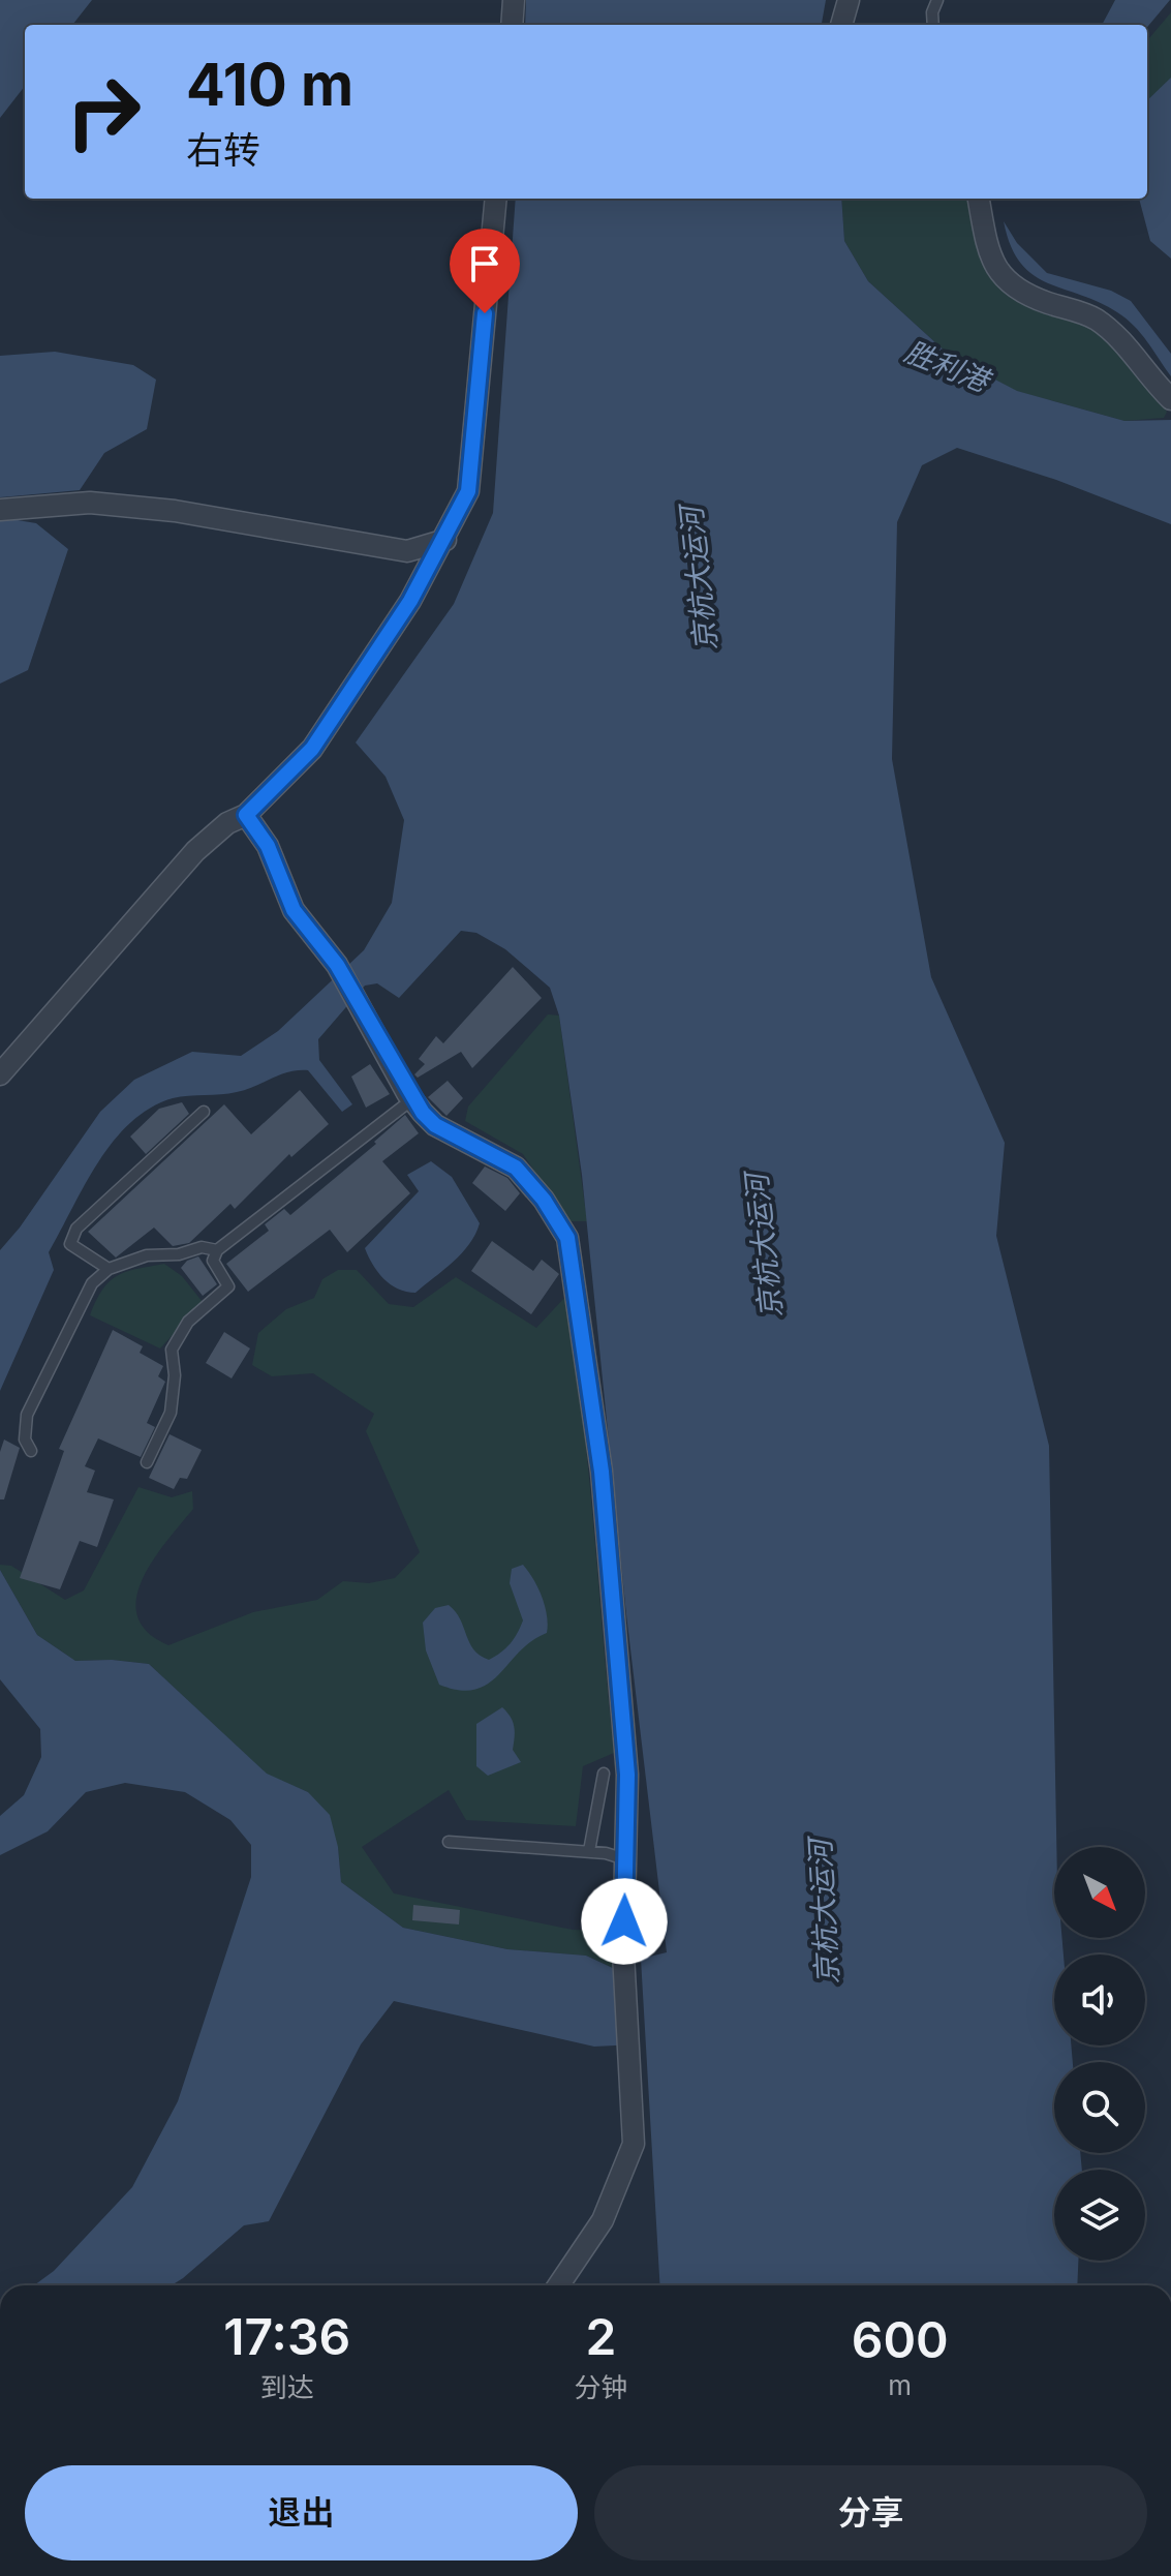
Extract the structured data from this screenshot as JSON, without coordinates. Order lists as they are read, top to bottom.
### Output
{
  "water": ["胜利港", "京杭大运河"],
  "north": "bottom right",
  "page": {
    "turn": ["410 m", "右转"],
    "eta": [
      "17:36",
      "到达",
      "2",
      "分钟",
      "600",
      "m"
    ],
    "buttons": ["退出", "分享"]
  }
}
